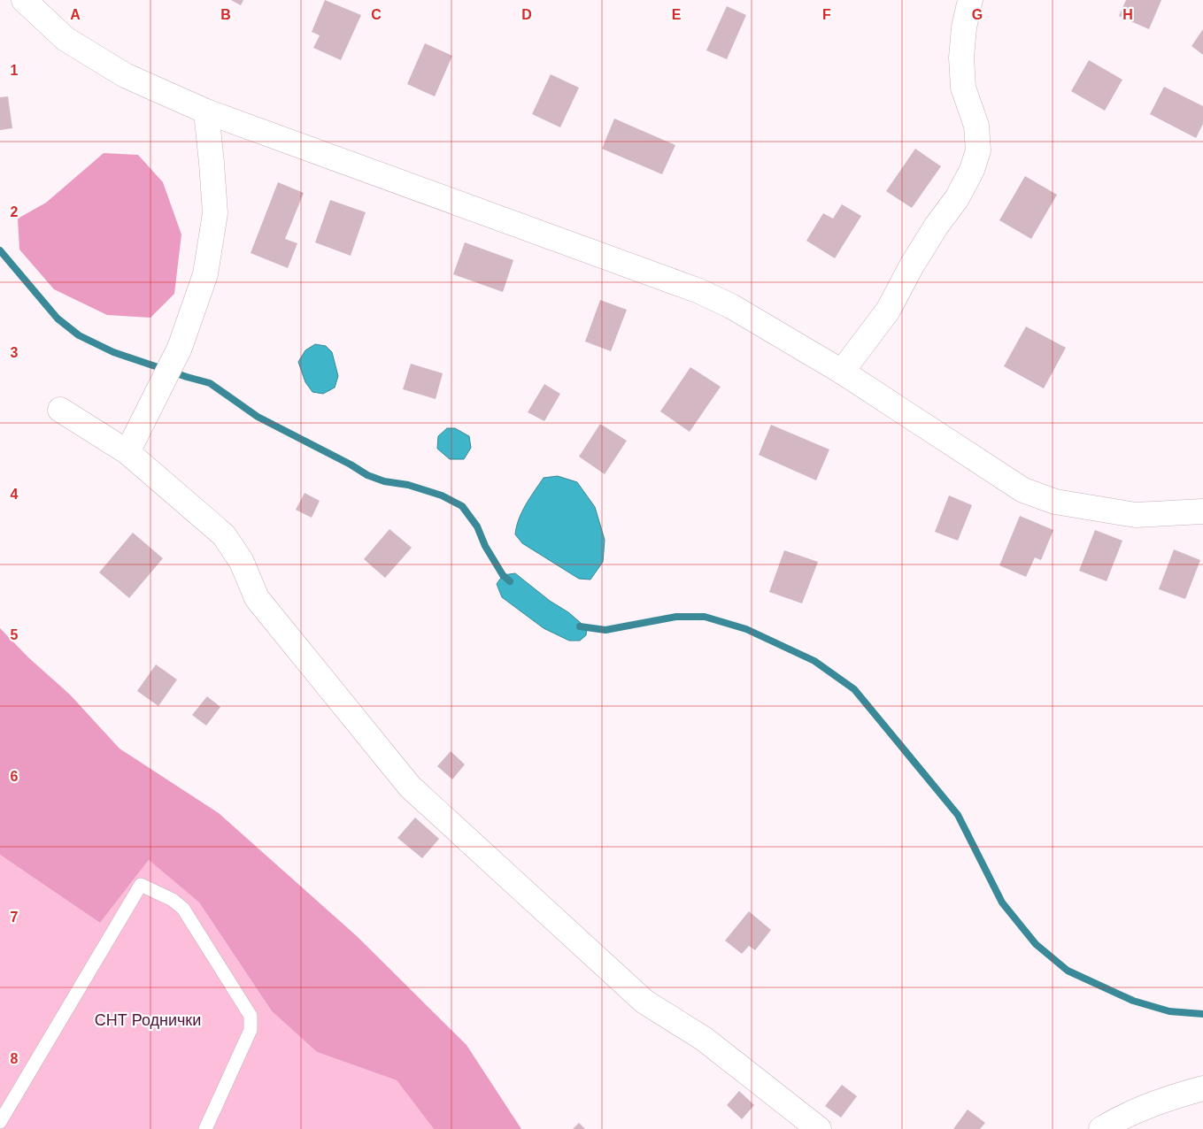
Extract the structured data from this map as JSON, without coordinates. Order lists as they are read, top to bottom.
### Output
{
  "parks": ["СНТ Роднички"],
  "grid": {
    "columns": [
      "A",
      "B",
      "C",
      "D",
      "E",
      "F",
      "G",
      "H"
    ],
    "rows": [
      "1",
      "2",
      "3",
      "4",
      "5",
      "6",
      "7",
      "8"
    ]
  }
}
